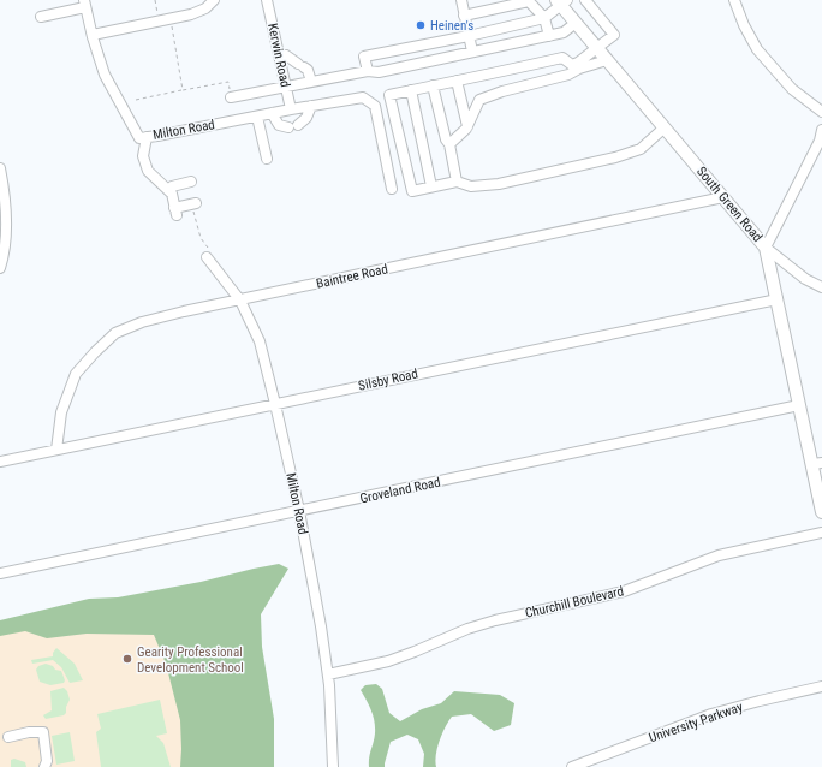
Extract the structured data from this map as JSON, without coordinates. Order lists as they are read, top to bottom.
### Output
{
  "streets": {
    "main road": ["South Green Road"],
    "street": [
      "Kerwin Road",
      "Milton Road",
      "Baintree Road",
      "Silsby Road",
      "Groveland Road",
      "Churchill Boulevard",
      "University Parkway"
    ]
  },
  "crossings": [
    ["Kerwin Road", "Milton Road"],
    ["Milton Road", "Baintree Road"],
    ["Milton Road", "Silsby Road"],
    ["Milton Road", "Groveland Road"],
    ["Milton Road", "Churchill Boulevard"],
    ["South Green Road", "Baintree Road"],
    ["South Green Road", "Silsby Road"],
    ["South Green Road", "Groveland Road"],
    ["Baintree Road", "Silsby Road"]
  ],
  "places": ["Heinen's", "Gearity Professional Development School"]
}
